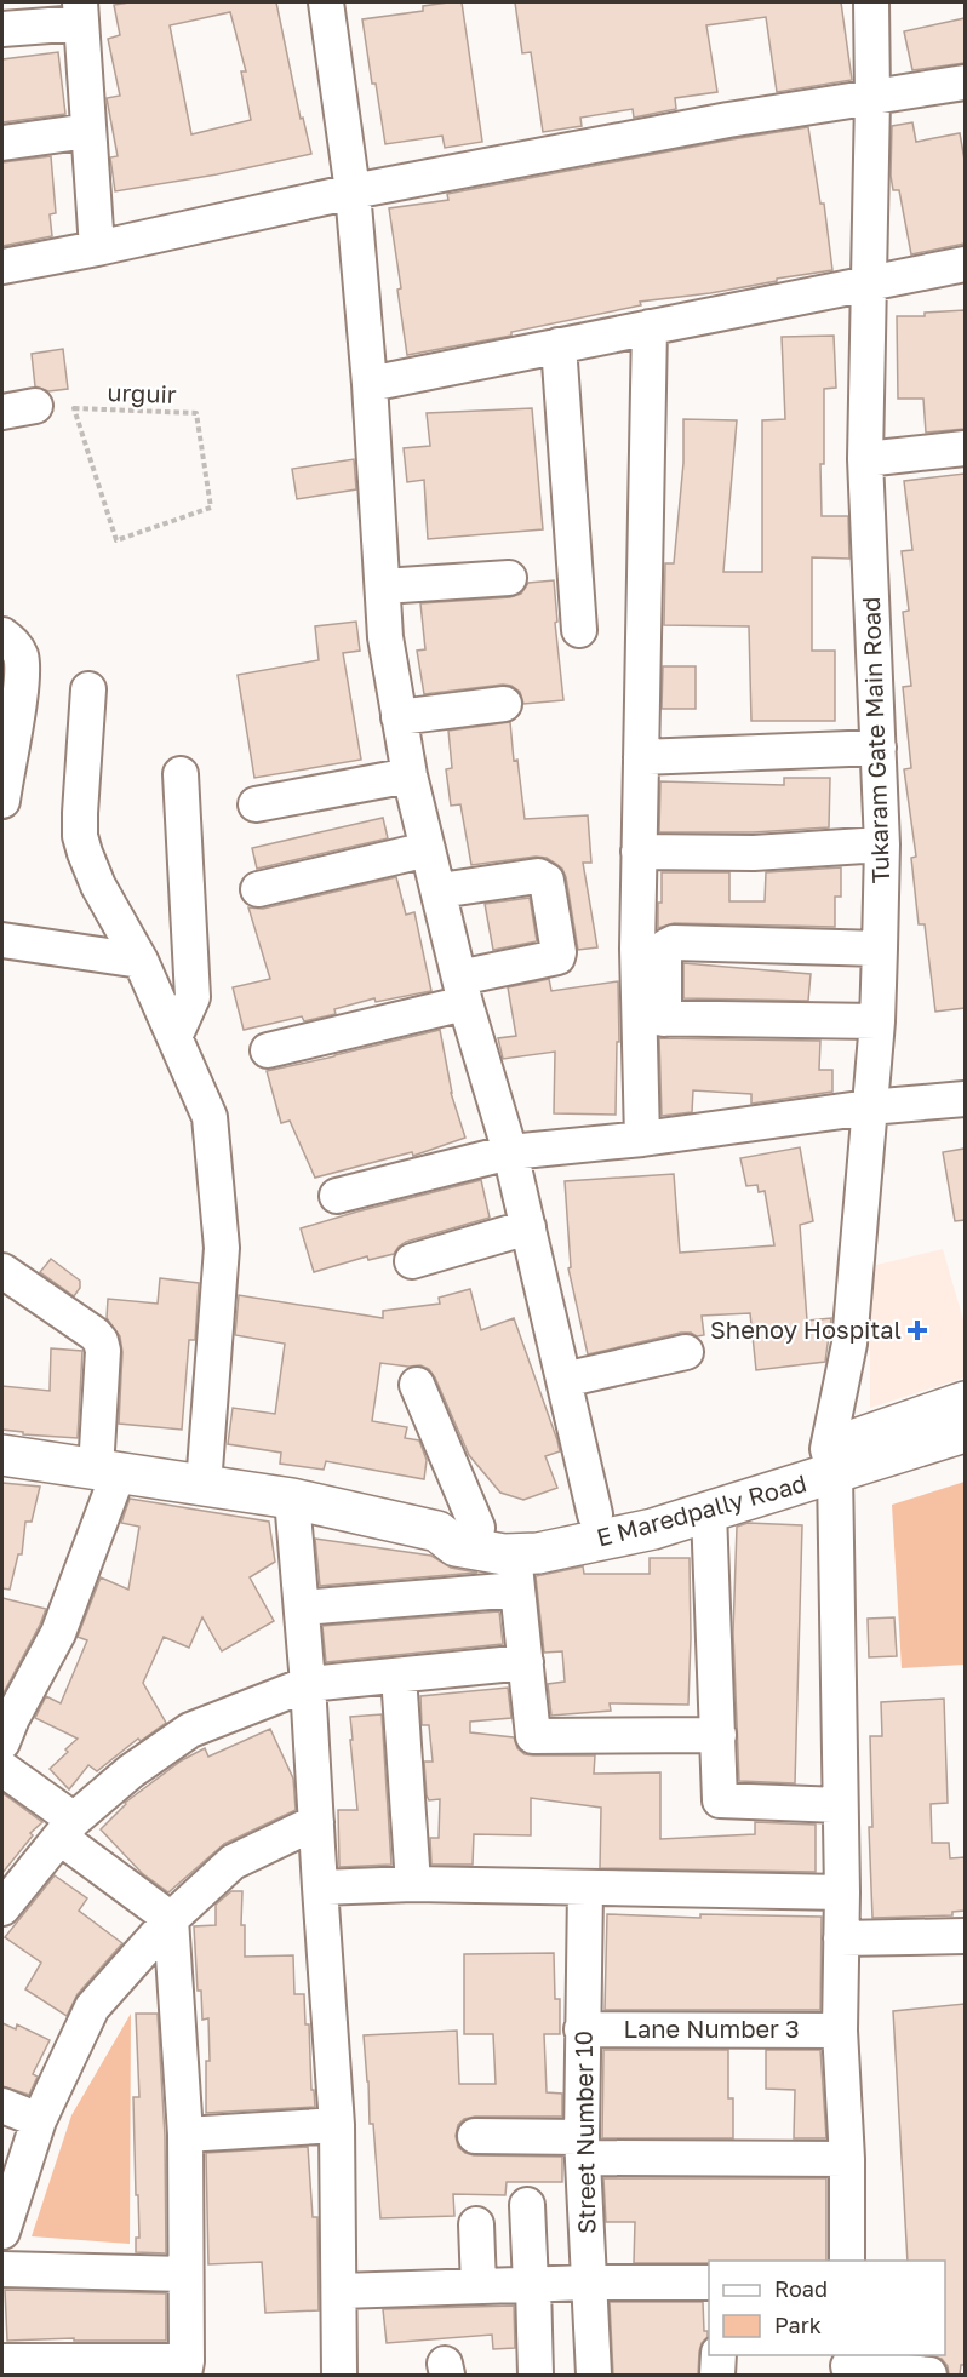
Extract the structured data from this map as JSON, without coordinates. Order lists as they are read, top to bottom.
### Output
{
  "streets": {
    "main road": ["E Maredpally Road"],
    "street": ["Tukaram Gate Main Road", "Lane Number 3", "Street Number 10"],
    "path": ["urguir"]
  },
  "crossings": [
    ["Tukaram Gate Main Road", "E Maredpally Road"],
    ["Tukaram Gate Main Road", "Lane Number 3"],
    ["Lane Number 3", "Street Number 10"]
  ],
  "places": {
    "health": ["Shenoy Hospital"]
  },
  "legend": ["Road", "Park"]
}
